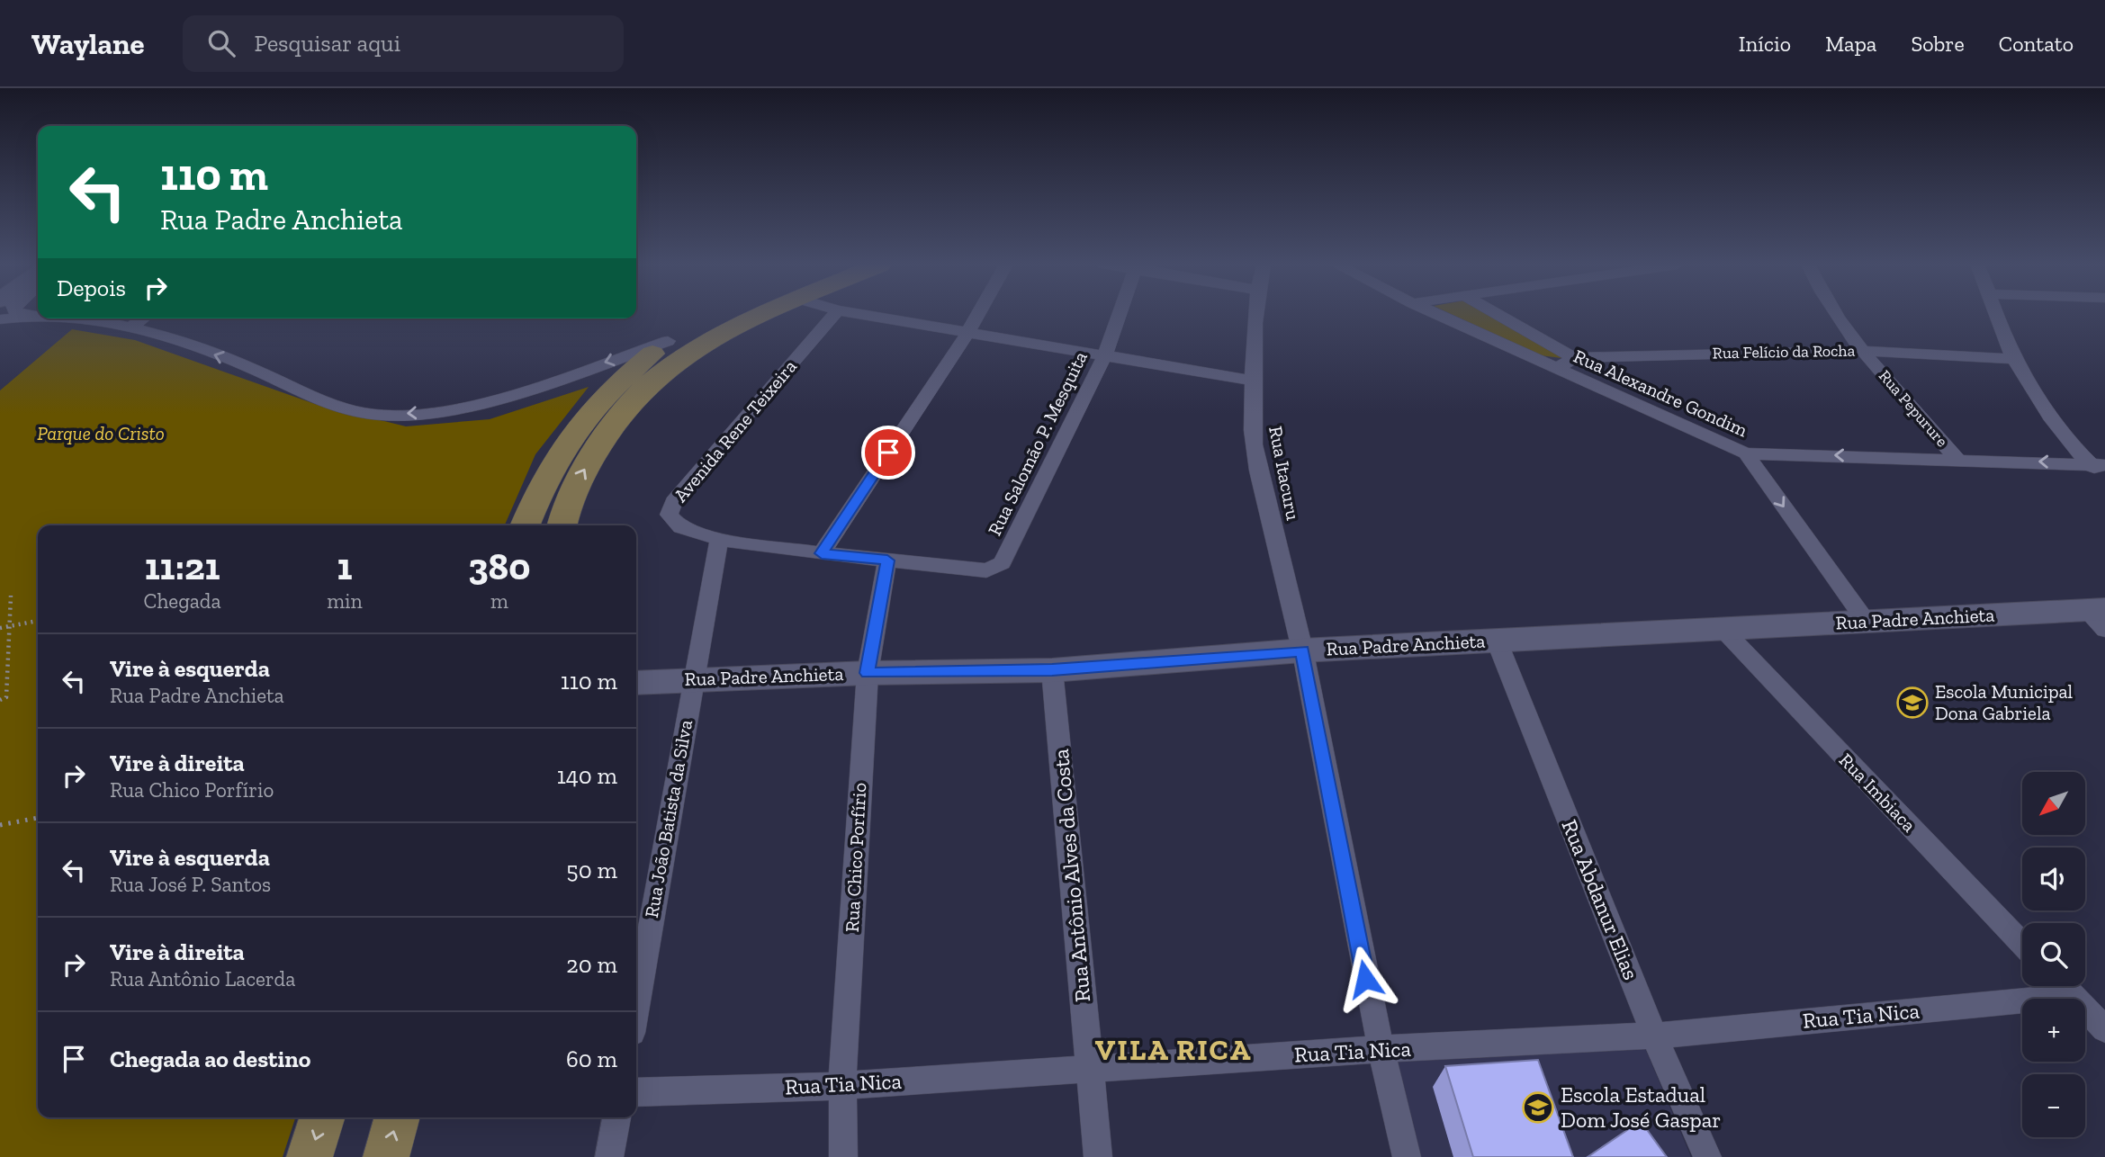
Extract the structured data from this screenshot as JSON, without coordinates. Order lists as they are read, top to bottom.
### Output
{
  "streets": {
    "main road": ["Rua Padre Anchieta"],
    "street": [
      "Rua Felício da Rocha",
      "Rua Alexandre Gondim",
      "Rua Pepurure",
      "Avenida Rene Teixeira",
      "Rua Salomão P. Mesquita",
      "Rua Itacuru",
      "Rua Imbiaca",
      "Rua João Batista da Silva",
      "Rua Chico Porfírio",
      "Rua Antônio Alves da Costa",
      "Rua Abdanur Elias",
      "Rua Tia Nica"
    ]
  },
  "crossings": [
    ["Rua Felício da Rocha", "Rua Alexandre Gondim"],
    ["Rua Felício da Rocha", "Rua Pepurure"],
    ["Rua Alexandre Gondim", "Rua Pepurure"],
    ["Rua Salomão P. Mesquita", "Rua Chico Porfírio"],
    ["Rua Itacuru", "Rua Padre Anchieta"],
    ["Rua Itacuru", "Rua Tia Nica"],
    ["Rua Padre Anchieta", "Rua Imbiaca"],
    ["Rua Padre Anchieta", "Rua João Batista da Silva"],
    ["Rua Padre Anchieta", "Rua Chico Porfírio"],
    ["Rua Padre Anchieta", "Rua Antônio Alves da Costa"],
    ["Rua Padre Anchieta", "Rua Abdanur Elias"],
    ["Rua Chico Porfírio", "Rua Tia Nica"],
    ["Rua Antônio Alves da Costa", "Rua Tia Nica"],
    ["Rua Abdanur Elias", "Rua Tia Nica"]
  ],
  "one_way": ["Rua Alexandre Gondim"],
  "districts": ["VILA RICA"],
  "parks": ["Parque do Cristo"],
  "places": {
    "school or university": ["Escola Municipal Dona Gabriela", "Escola Estadual Dom José Gaspar"]
  },
  "north": "bottom left",
  "page": {
    "header": "Waylane",
    "search": "Pesquisar aqui",
    "nav": [
      "Início",
      "Mapa",
      "Sobre",
      "Contato"
    ],
    "turn": ["110 m", "Rua Padre Anchieta"],
    "then": "Depois",
    "eta": [
      "11:21",
      "Chegada",
      "1",
      "min",
      "380",
      "m"
    ],
    "list": [
      {
        "name": "Vire à esquerda",
        "note": "Rua Padre Anchieta",
        "value": "110 m"
      },
      {
        "name": "Vire à direita",
        "note": "Rua Chico Porfírio",
        "value": "140 m"
      },
      {
        "name": "Vire à esquerda",
        "note": "Rua José P. Santos",
        "value": "50 m"
      },
      {
        "name": "Vire à direita",
        "note": "Rua Antônio Lacerda",
        "value": "20 m"
      },
      {
        "name": "Chegada ao destino",
        "value": "60 m"
      }
    ],
    "map_buttons": ["+", "−"]
  }
}
